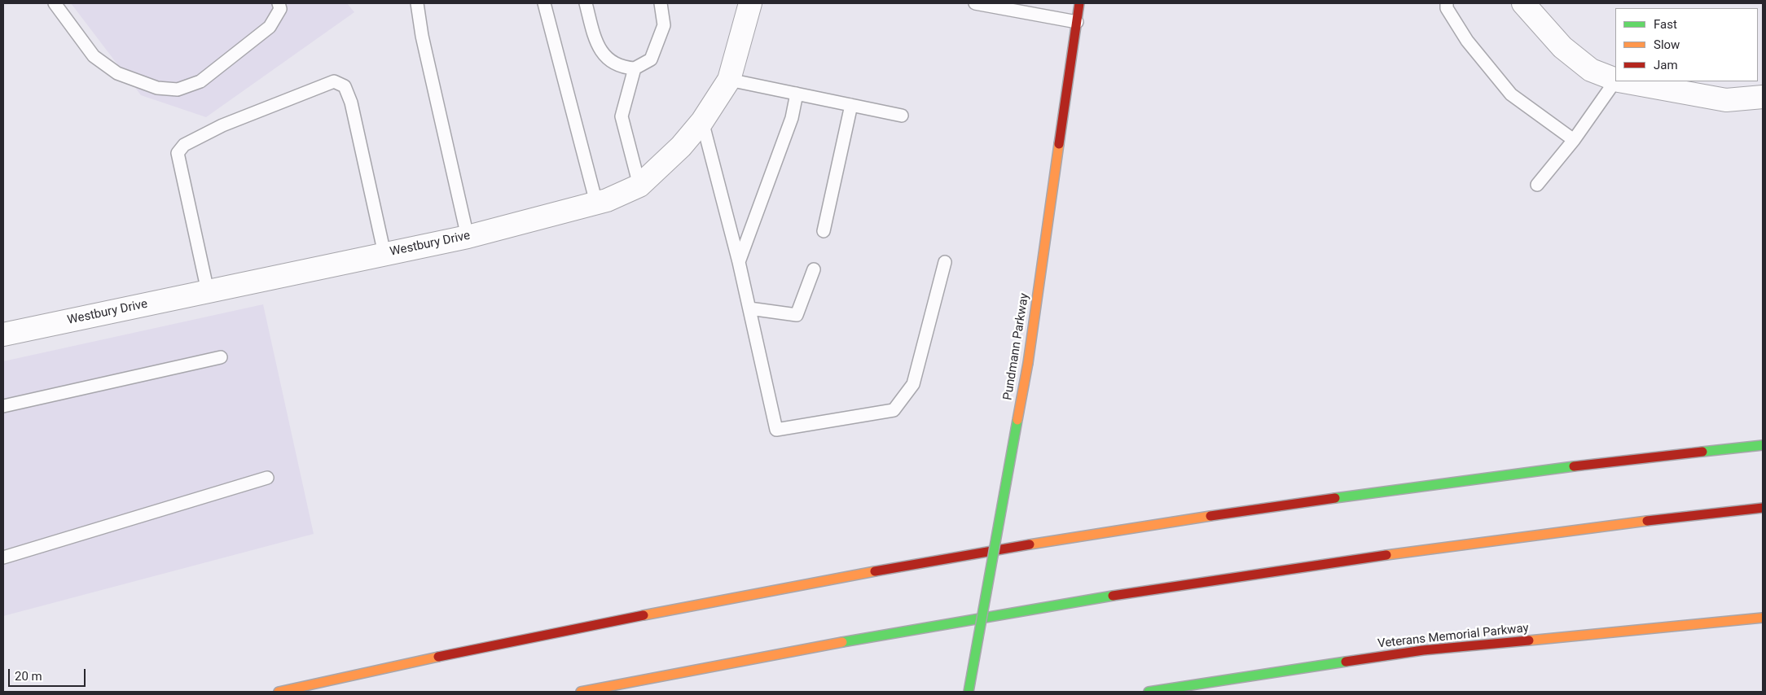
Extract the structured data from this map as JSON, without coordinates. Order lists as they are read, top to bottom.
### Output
{
  "streets": {
    "main road": ["Pundmann Parkway", "Veterans Memorial Parkway"],
    "street": ["Westbury Drive"]
  },
  "legend": ["Fast", "Slow", "Jam"],
  "scale_bar": "20 m"
}
